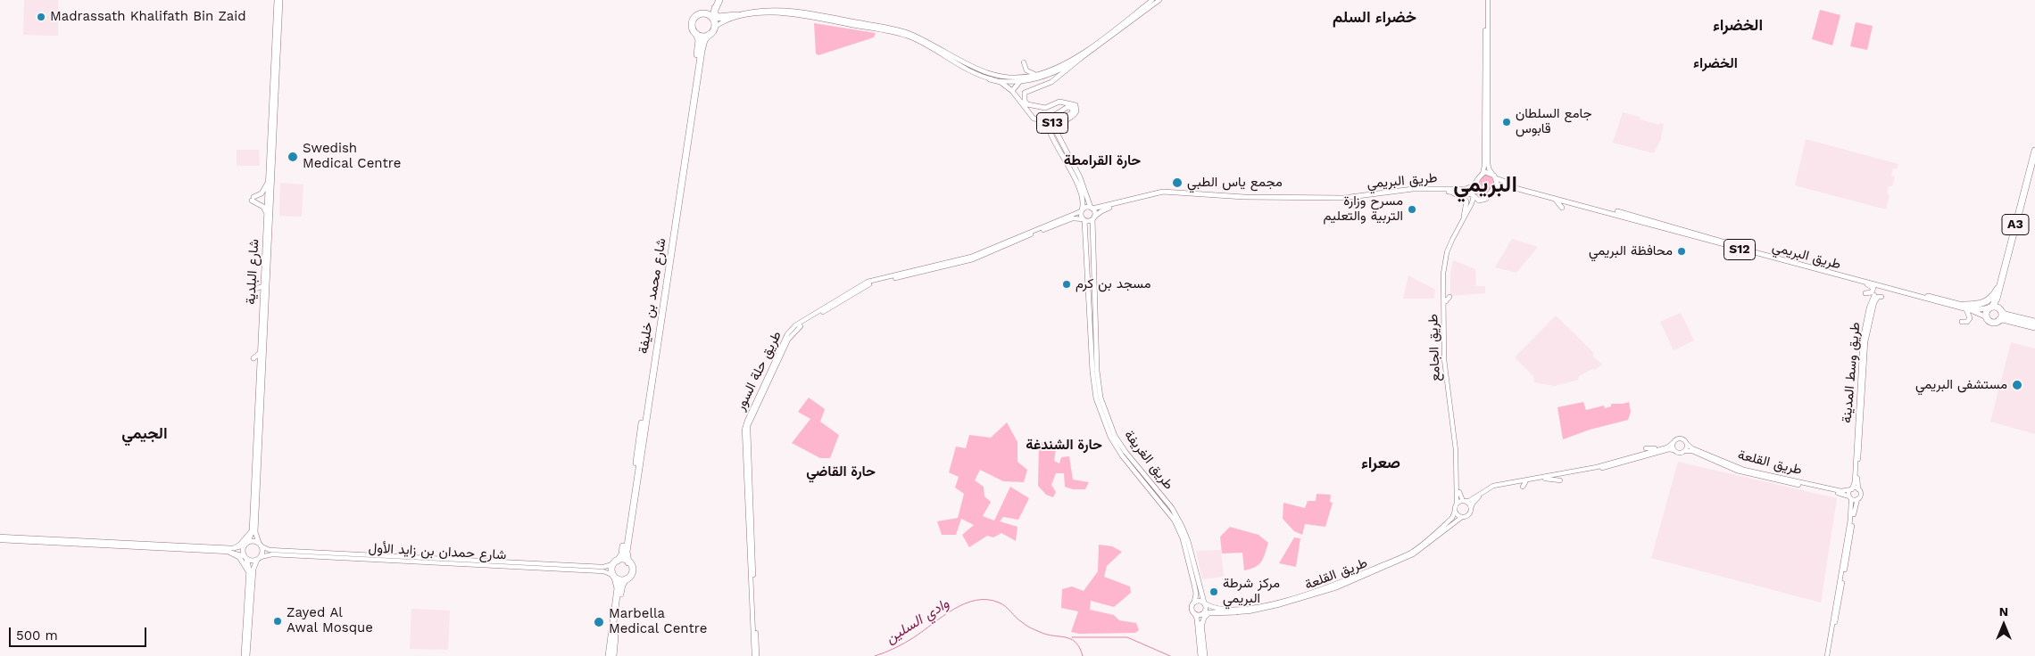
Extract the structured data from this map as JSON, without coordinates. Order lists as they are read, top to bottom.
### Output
{
  "streets": {
    "highway": ["A3", "شارع محمد بن خليفة"],
    "main road": [
      "S13",
      "طريق البريمي",
      "S12",
      "شارع البلدية",
      "طريق الجامع",
      "طريق حلة السور",
      "طريق وسط المدينة",
      "طريق الغريفة",
      "طريق القلعة",
      "شارع حمدان بن زايد الأول"
    ]
  },
  "crossings": [
    ["S13", "طريق البريمي"],
    ["S13", "طريق حلة السور"],
    ["S13", "طريق الغريفة"],
    ["طريق البريمي", "A3"],
    ["طريق البريمي", "S12"],
    ["طريق البريمي", "طريق الجامع"],
    ["طريق البريمي", "طريق حلة السور"],
    ["طريق البريمي", "طريق الغريفة"],
    ["S12", "طريق الجامع"],
    ["شارع البلدية", "شارع حمدان بن زايد الأول"],
    ["شارع محمد بن خليفة", "شارع حمدان بن زايد الأول"],
    ["طريق الجامع", "طريق القلعة"],
    ["طريق حلة السور", "طريق الغريفة"],
    ["طريق وسط المدينة", "طريق القلعة"],
    ["طريق الغريفة", "طريق القلعة"]
  ],
  "districts": [
    "خضراء السلم",
    "الخضراء",
    "الخضراء",
    "حارة القرامطة",
    "البريمي",
    "الجيمي",
    "حارة الشندغة",
    "صعراء",
    "حارة القاضي"
  ],
  "water": ["وادي السلين"],
  "places": [
    "Madrassath Khalifath Bin Zaid",
    "جامع السلطان قابوس",
    "Swedish Medical Centre",
    "مجمع ياس الطبي",
    "مسرح وزارة التربية والتعليم",
    "محافظة البريمي",
    "مسجد بن كرم",
    "مستشفى البريمي",
    "مركز شرطة البريمي",
    "Zayed Al Awal Mosque",
    "Marbella Medical Centre"
  ],
  "scale_bar": "500 m",
  "north": "top"
}
